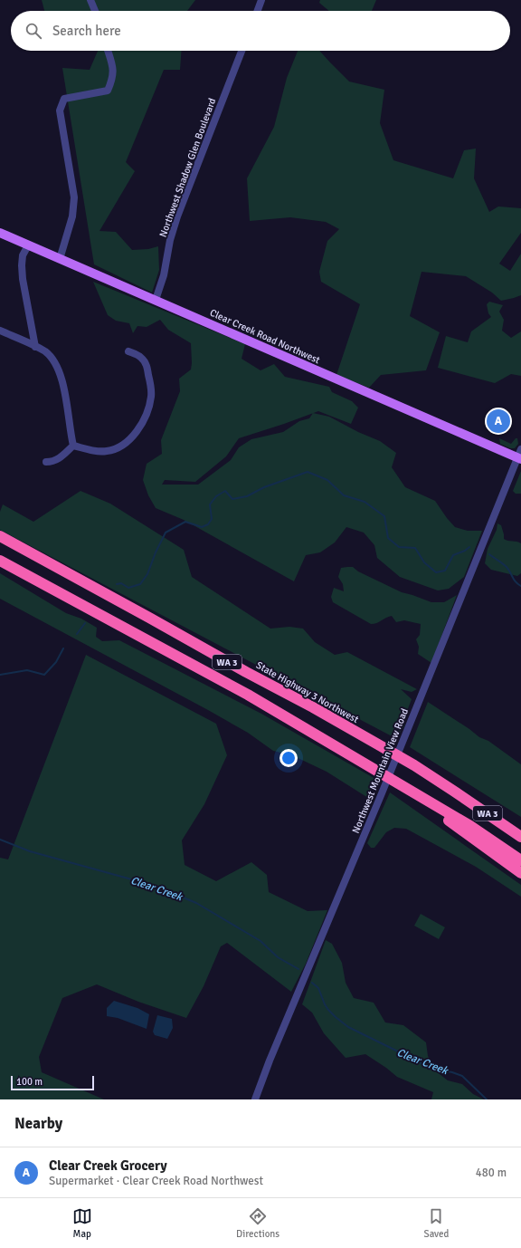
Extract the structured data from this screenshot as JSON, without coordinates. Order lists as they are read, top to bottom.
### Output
{
  "streets": {
    "highway": ["WA 3", "State Highway 3 Northwest"],
    "main road": ["Clear Creek Road Northwest"],
    "street": ["Northwest Shadow Glen Boulevard", "Northwest Mountain View Road"]
  },
  "crossings": [
    ["Northwest Shadow Glen Boulevard", "Clear Creek Road Northwest"],
    ["Clear Creek Road Northwest", "Northwest Mountain View Road"]
  ],
  "water": ["Clear Creek"],
  "scale_bar": "100 m",
  "page": {
    "search": "Search here",
    "pins": "A",
    "scale": "100 m",
    "heading": "Nearby",
    "list": [
      {
        "mark": "A",
        "name": "Clear Creek Grocery",
        "note": "Supermarket · Clear Creek Road Northwest",
        "value": "480 m"
      }
    ],
    "nav": ["Map", "Directions", "Saved"]
  }
}
